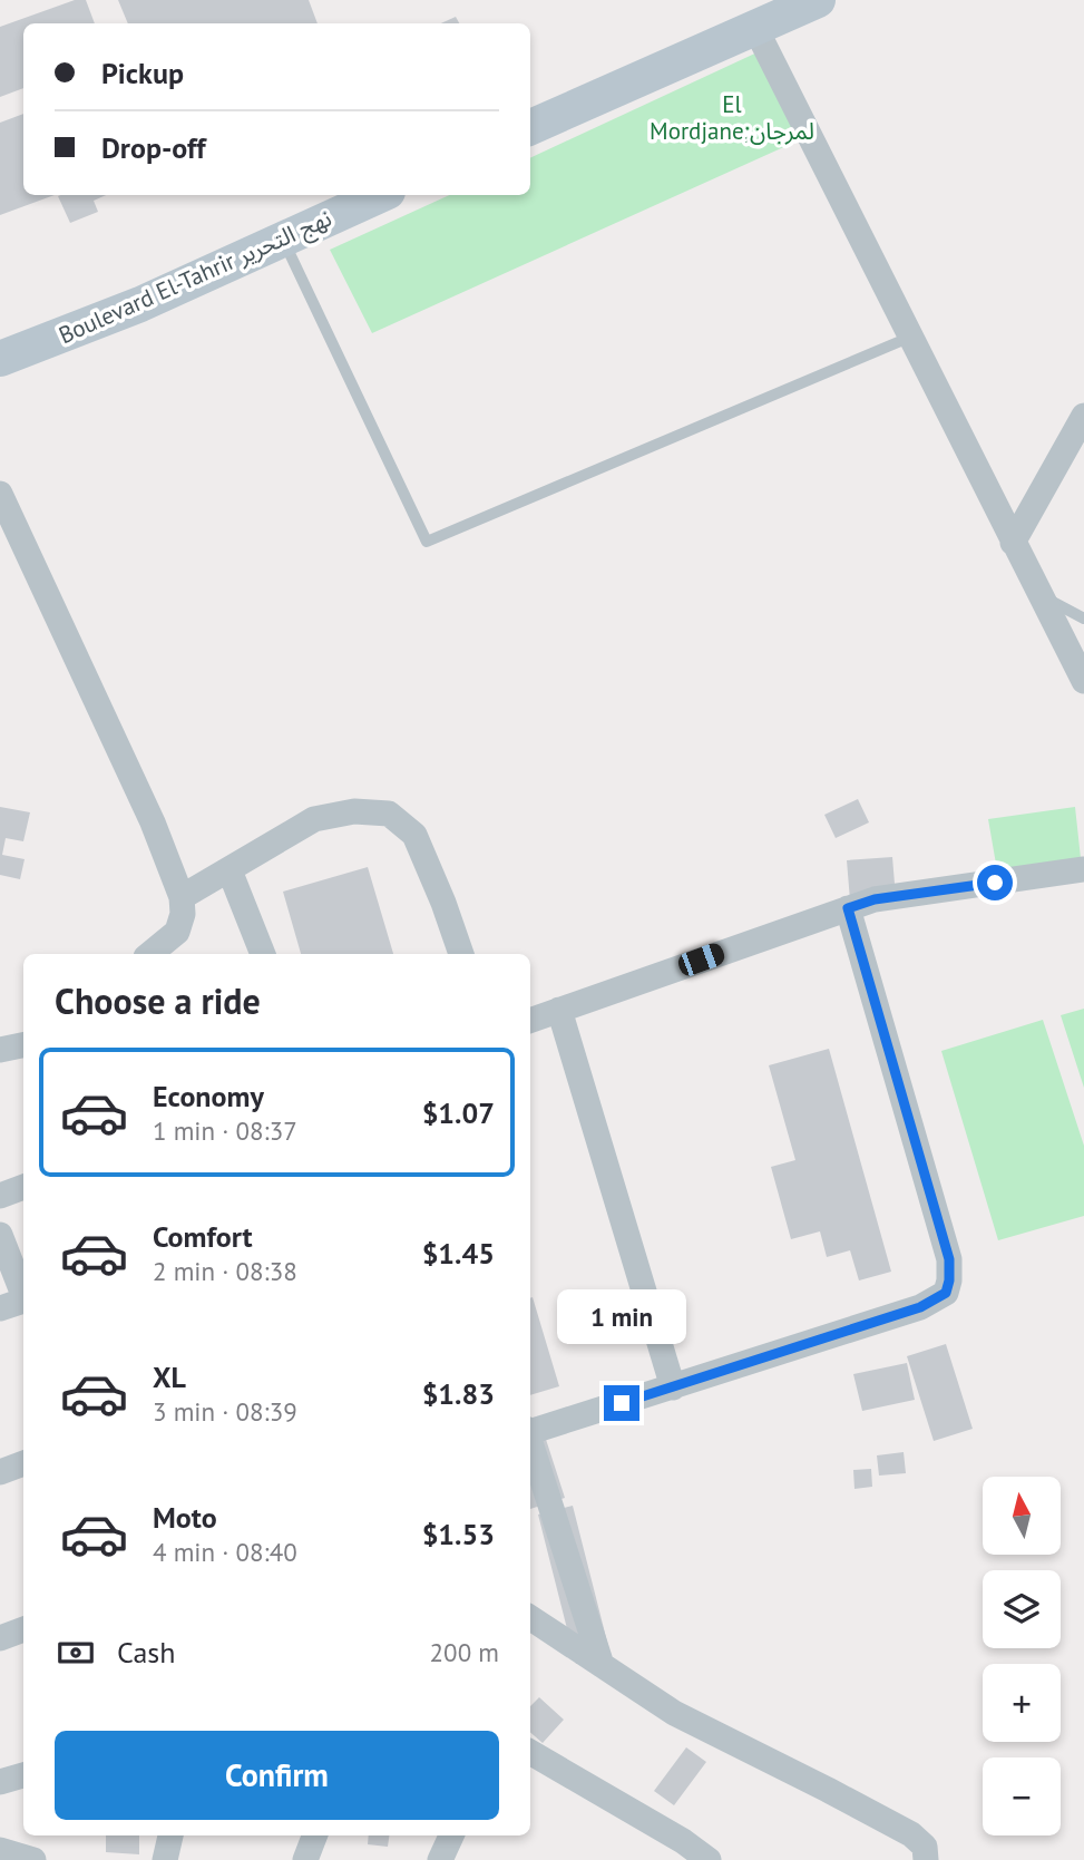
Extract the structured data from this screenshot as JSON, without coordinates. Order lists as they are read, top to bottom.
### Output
{
  "streets": {
    "main road": ["Boulevard El-Tahrir نهج التحرير"]
  },
  "parks": ["El Mordjane;لمرجان"],
  "north": "top",
  "page": {
    "banner": ["Pickup", "Drop-off"],
    "heading": "Choose a ride",
    "list": [
      {
        "name": "Economy",
        "note": "1 min · 08:37",
        "value": "$1.07"
      },
      {
        "name": "Comfort",
        "note": "2 min · 08:38",
        "value": "$1.45"
      },
      {
        "name": "XL",
        "note": "3 min · 08:39",
        "value": "$1.83"
      },
      {
        "name": "Moto",
        "note": "4 min · 08:40",
        "value": "$1.53"
      }
    ],
    "bubble": "1 min",
    "map_buttons": ["+", "−"],
    "pay": ["Cash", "200 m"],
    "buttons": "Confirm"
  }
}
